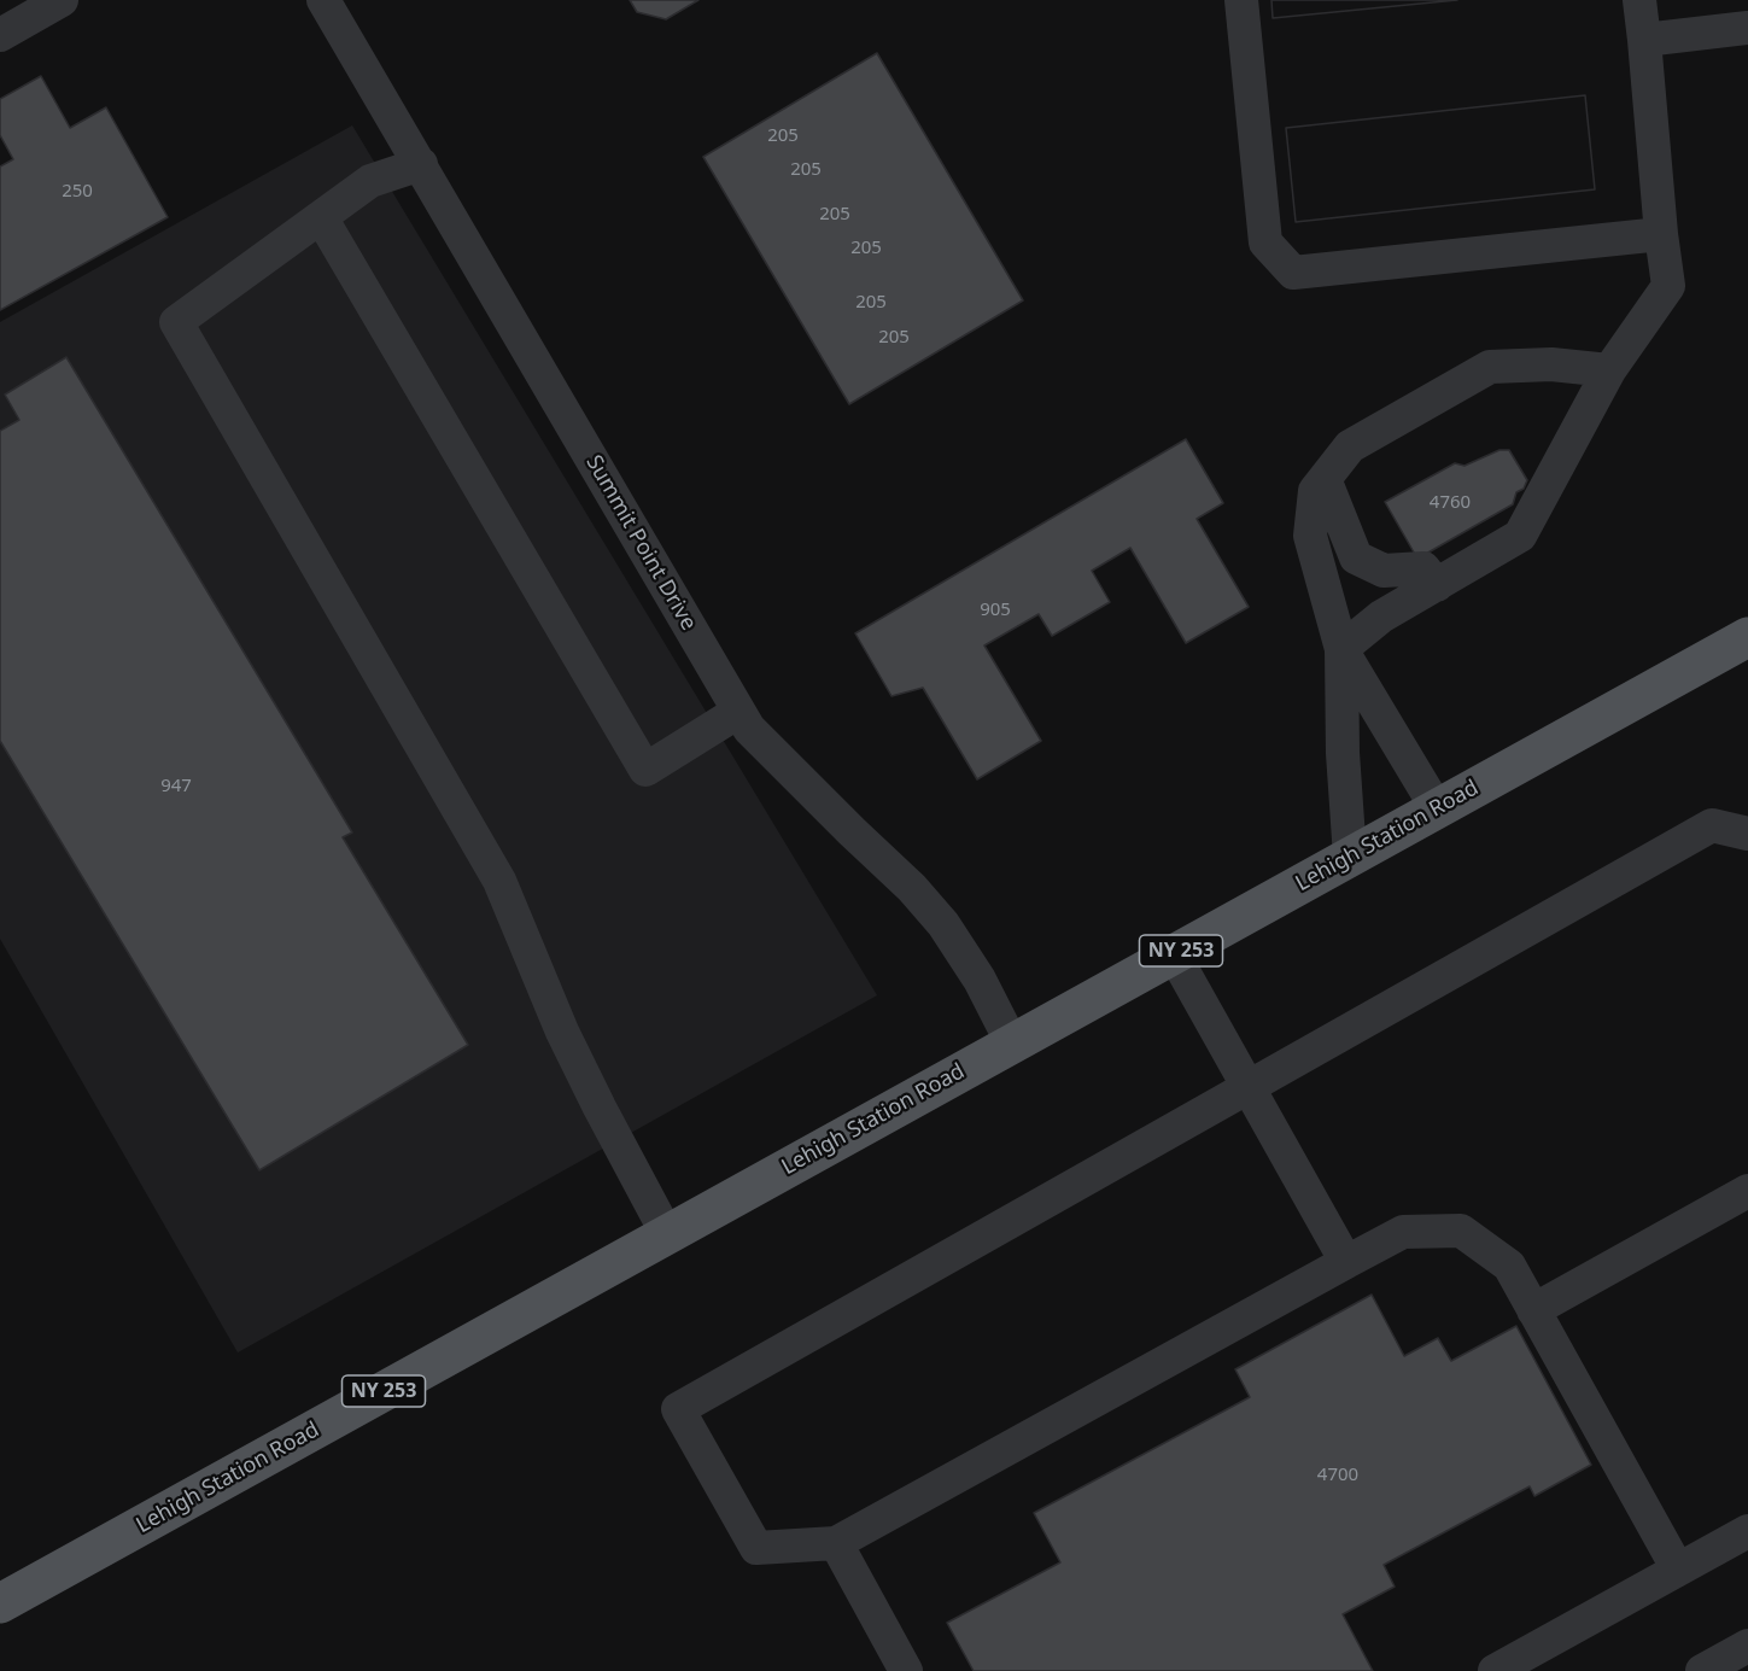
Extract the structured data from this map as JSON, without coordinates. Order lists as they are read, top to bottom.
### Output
{
  "streets": {
    "main road": ["Lehigh Station Road", "NY 253"],
    "street": ["Summit Point Drive"]
  },
  "crossings": [
    ["Summit Point Drive", "Lehigh Station Road"]
  ],
  "house_numbers": [
    "205",
    "205",
    "250",
    "205",
    "205",
    "205",
    "205",
    "4760",
    "905",
    "947",
    "4700"
  ]
}
